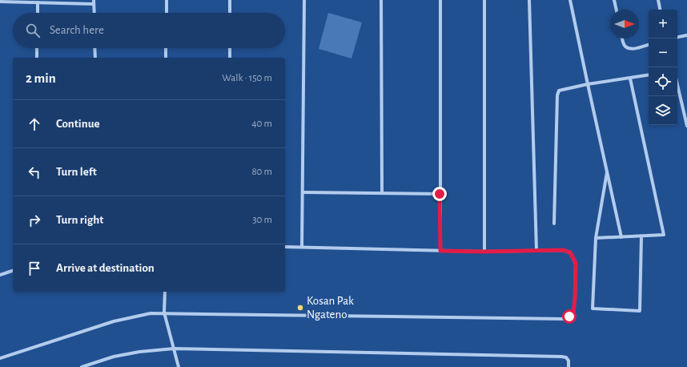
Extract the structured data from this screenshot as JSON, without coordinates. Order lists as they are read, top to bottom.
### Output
{
  "places": ["Kosan Pak Ngateno"],
  "north": "right",
  "page": {
    "map_buttons": ["+", "−"],
    "search": "Search here",
    "heading": ["2 min", "Walk · 150 m"],
    "list": [
      ["Continue", "40 m"],
      ["Turn left", "80 m"],
      ["Turn right", "30 m"],
      "Arrive at destination"
    ]
  }
}
